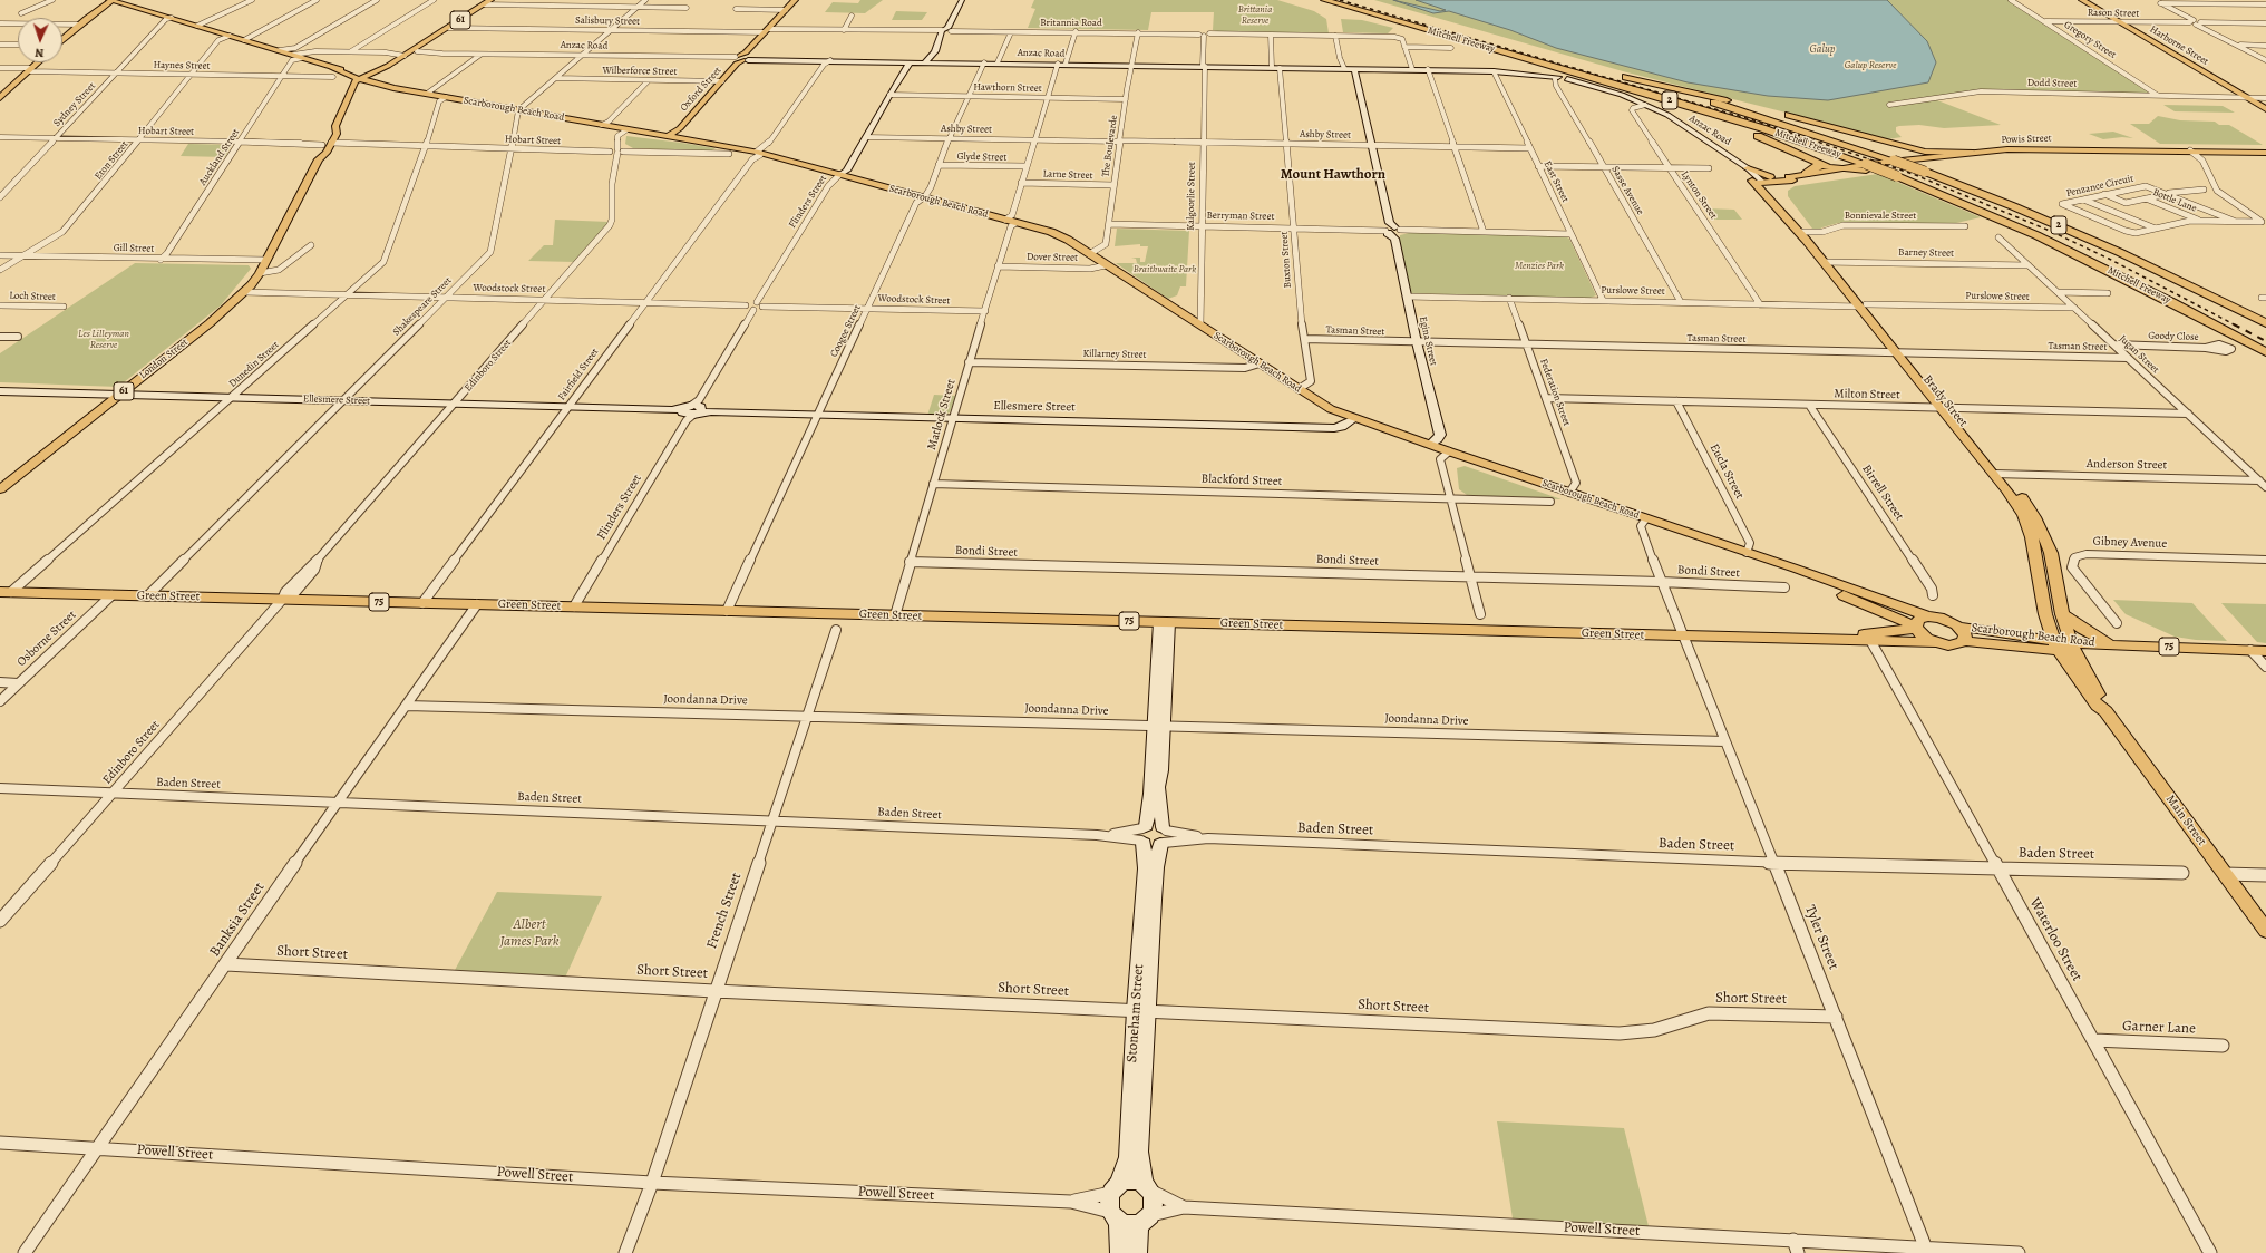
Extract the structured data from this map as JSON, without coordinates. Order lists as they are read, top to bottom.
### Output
{
  "streets": {
    "highway": ["Mitchell Freeway", "2"],
    "main road": [
      "61",
      "Harborne Street",
      "Oxford Street",
      "Scarborough Beach Road",
      "Powis Street",
      "London Street",
      "Brady Street",
      "Green Street",
      "75",
      "Main Street"
    ],
    "street": [
      "Rason Street",
      "Salisbury Street",
      "Britannia Road",
      "Gregory Street",
      "Anzac Road",
      "Haynes Street",
      "Wilberforce Street",
      "Dodd Street",
      "Hawthorn Street",
      "Sydney Street",
      "Ashby Street",
      "Hobart Street",
      "The Boulevarde",
      "Auckland Street",
      "Glyde Street",
      "Eton Street",
      "Larne Street",
      "East Street",
      "Penzance Circuit",
      "Sasse Avenue",
      "Lynton Street",
      "Kalgoorlie Street",
      "Bottle Lane",
      "Flinders Street",
      "Berryman Street",
      "Bonnievale Street",
      "Gill Street",
      "Barney Street",
      "Dover Street",
      "Buxton Street",
      "Woodstock Street",
      "Purslowe Street",
      "Loch Street",
      "Shakespeare Street",
      "Coogee Street",
      "Tasman Street",
      "Goody Close",
      "Egina Street",
      "Killarney Street",
      "Jugan Street",
      "Dunedin Street",
      "Edinboro Street",
      "Fairfield Street",
      "Federation Street",
      "Milton Street",
      "Ellesmere Street",
      "Matlock Street",
      "Anderson Street",
      "Eucla Street",
      "Blackford Street",
      "Birrell Street",
      "Gibney Avenue",
      "Bondi Street",
      "Osborne Street",
      "Joondanna Drive",
      "Baden Street",
      "French Street",
      "Banksia Street",
      "Tyler Street",
      "Waterloo Street",
      "Short Street",
      "Stoneham Street",
      "Garner Lane",
      "Powell Street"
    ]
  },
  "crossings": [
    ["Rason Street", "Gregory Street"],
    ["Rason Street", "Harborne Street"],
    ["61", "Salisbury Street"],
    ["61", "Anzac Road"],
    ["61", "Scarborough Beach Road"],
    ["61", "London Street"],
    ["Salisbury Street", "Britannia Road"],
    ["Salisbury Street", "Oxford Street"],
    ["Britannia Road", "Oxford Street"],
    ["Britannia Road", "The Boulevarde"],
    ["Britannia Road", "Kalgoorlie Street"],
    ["Britannia Road", "Buxton Street"],
    ["Gregory Street", "Dodd Street"],
    ["Anzac Road", "Oxford Street"],
    ["Anzac Road", "Scarborough Beach Road"],
    ["Anzac Road", "Powis Street"],
    ["Anzac Road", "The Boulevarde"],
    ["Anzac Road", "Auckland Street"],
    ["Anzac Road", "East Street"],
    ["Anzac Road", "Sasse Avenue"],
    ["Anzac Road", "Lynton Street"],
    ["Anzac Road", "Kalgoorlie Street"],
    ["Anzac Road", "Flinders Street"],
    ["Anzac Road", "Buxton Street"],
    ["Anzac Road", "Coogee Street"],
    ["Anzac Road", "Egina Street"],
    ["Anzac Road", "Fairfield Street"],
    ["Anzac Road", "Brady Street"],
    ["Harborne Street", "Dodd Street"],
    ["Haynes Street", "Sydney Street"],
    ["Haynes Street", "Auckland Street"],
    ["Haynes Street", "Eton Street"],
    ["Wilberforce Street", "Oxford Street"],
    ["Hawthorn Street", "The Boulevarde"],
    ["Hawthorn Street", "Flinders Street"],
    ["Hawthorn Street", "Coogee Street"],
    ["Oxford Street", "Scarborough Beach Road"],
    ["Sydney Street", "Scarborough Beach Road"],
    ["Sydney Street", "Hobart Street"],
    ["Scarborough Beach Road", "The Boulevarde"],
    ["Scarborough Beach Road", "Auckland Street"],
    ["Scarborough Beach Road", "Eton Street"],
    ["Scarborough Beach Road", "Kalgoorlie Street"],
    ["Scarborough Beach Road", "Flinders Street"],
    ["Scarborough Beach Road", "Dover Street"],
    ["Scarborough Beach Road", "Buxton Street"],
    ["Scarborough Beach Road", "Shakespeare Street"],
    ["Scarborough Beach Road", "Coogee Street"],
    ["Scarborough Beach Road", "Egina Street"],
    ["Scarborough Beach Road", "Killarney Street"],
    ["Scarborough Beach Road", "London Street"],
    ["Scarborough Beach Road", "Dunedin Street"],
    ["Scarborough Beach Road", "Edinboro Street"],
    ["Scarborough Beach Road", "Fairfield Street"],
    ["Scarborough Beach Road", "Federation Street"],
    ["Scarborough Beach Road", "Ellesmere Street"],
    ["Scarborough Beach Road", "Brady Street"],
    ["Scarborough Beach Road", "Matlock Street"],
    ["Scarborough Beach Road", "Eucla Street"],
    ["Scarborough Beach Road", "Green Street"],
    ["Scarborough Beach Road", "Main Street"],
    ["Scarborough Beach Road", "Tyler Street"],
    ["Ashby Street", "The Boulevarde"],
    ["Ashby Street", "East Street"],
    ["Ashby Street", "Kalgoorlie Street"],
    ["Ashby Street", "Flinders Street"],
    ["Ashby Street", "Buxton Street"],
    ["Ashby Street", "Coogee Street"],
    ["Ashby Street", "Egina Street"],
    ["Hobart Street", "Auckland Street"],
    ["Hobart Street", "Eton Street"],
    ["Hobart Street", "Shakespeare Street"],
    ["Hobart Street", "London Street"],
    ["Hobart Street", "Dunedin Street"],
    ["Hobart Street", "Edinboro Street"],
    ["Powis Street", "Brady Street"],
    ["The Boulevarde", "Larne Street"],
    ["The Boulevarde", "Berryman Street"],
    ["Auckland Street", "Gill Street"],
    ["Glyde Street", "Coogee Street"],
    ["Eton Street", "Gill Street"],
    ["East Street", "Berryman Street"],
    ["East Street", "Purslowe Street"],
    ["Penzance Circuit", "Bottle Lane"],
    ["Sasse Avenue", "Purslowe Street"],
    ["Lynton Street", "Purslowe Street"],
    ["Kalgoorlie Street", "Berryman Street"],
    ["Flinders Street", "Woodstock Street"],
    ["Flinders Street", "Ellesmere Street"],
    ["Flinders Street", "Green Street"],
    ["Berryman Street", "Buxton Street"],
    ["Berryman Street", "Egina Street"],
    ["Bonnievale Street", "Brady Street"],
    ["Gill Street", "London Street"],
    ["Barney Street", "Jugan Street"],
    ["Barney Street", "Brady Street"],
    ["Dover Street", "Matlock Street"],
    ["Buxton Street", "Tasman Street"],
    ["Woodstock Street", "Shakespeare Street"],
    ["Woodstock Street", "Coogee Street"],
    ["Woodstock Street", "London Street"],
    ["Woodstock Street", "Dunedin Street"],
    ["Woodstock Street", "Edinboro Street"],
    ["Woodstock Street", "Fairfield Street"],
    ["Woodstock Street", "Matlock Street"],
    ["Purslowe Street", "Egina Street"],
    ["Purslowe Street", "Jugan Street"],
    ["Purslowe Street", "Federation Street"],
    ["Purslowe Street", "Brady Street"],
    ["Shakespeare Street", "Ellesmere Street"],
    ["Shakespeare Street", "Green Street"],
    ["Coogee Street", "Ellesmere Street"],
    ["Coogee Street", "Green Street"],
    ["Tasman Street", "Egina Street"],
    ["Tasman Street", "Jugan Street"],
    ["Tasman Street", "Federation Street"],
    ["Tasman Street", "Brady Street"],
    ["Goody Close", "Jugan Street"],
    ["Killarney Street", "Matlock Street"],
    ["Jugan Street", "Milton Street"],
    ["Jugan Street", "Anderson Street"],
    ["London Street", "Ellesmere Street"],
    ["Dunedin Street", "Ellesmere Street"],
    ["Dunedin Street", "Green Street"],
    ["Edinboro Street", "Ellesmere Street"],
    ["Edinboro Street", "Green Street"],
    ["Edinboro Street", "Baden Street"],
    ["Fairfield Street", "Ellesmere Street"],
    ["Fairfield Street", "Green Street"],
    ["Federation Street", "Milton Street"],
    ["Milton Street", "Brady Street"],
    ["Milton Street", "Eucla Street"],
    ["Milton Street", "Birrell Street"],
    ["Ellesmere Street", "Matlock Street"],
    ["Brady Street", "Anderson Street"],
    ["Brady Street", "Main Street"],
    ["Matlock Street", "Blackford Street"],
    ["Matlock Street", "Bondi Street"],
    ["Matlock Street", "Green Street"],
    ["Bondi Street", "Tyler Street"],
    ["Green Street", "Osborne Street"],
    ["Green Street", "Banksia Street"],
    ["Green Street", "Tyler Street"],
    ["Green Street", "Waterloo Street"],
    ["Green Street", "Stoneham Street"],
    ["Joondanna Drive", "French Street"],
    ["Joondanna Drive", "Banksia Street"],
    ["Joondanna Drive", "Tyler Street"],
    ["Joondanna Drive", "Stoneham Street"],
    ["Baden Street", "French Street"],
    ["Baden Street", "Banksia Street"],
    ["Baden Street", "Tyler Street"],
    ["Baden Street", "Waterloo Street"],
    ["Baden Street", "Stoneham Street"],
    ["French Street", "Short Street"],
    ["French Street", "Powell Street"],
    ["Banksia Street", "Short Street"],
    ["Banksia Street", "Powell Street"],
    ["Tyler Street", "Short Street"],
    ["Tyler Street", "Powell Street"],
    ["Waterloo Street", "Garner Lane"],
    ["Short Street", "Stoneham Street"],
    ["Stoneham Street", "Powell Street"]
  ],
  "districts": ["Mount Hawthorn"],
  "water": ["Galup"],
  "parks": [
    "Brittania Reserve",
    "Galup Reserve",
    "Menzies Park",
    "Braithwaite Park",
    "Les Lilleyman Reserve",
    "Albert James Park"
  ],
  "north": "bottom"
}
